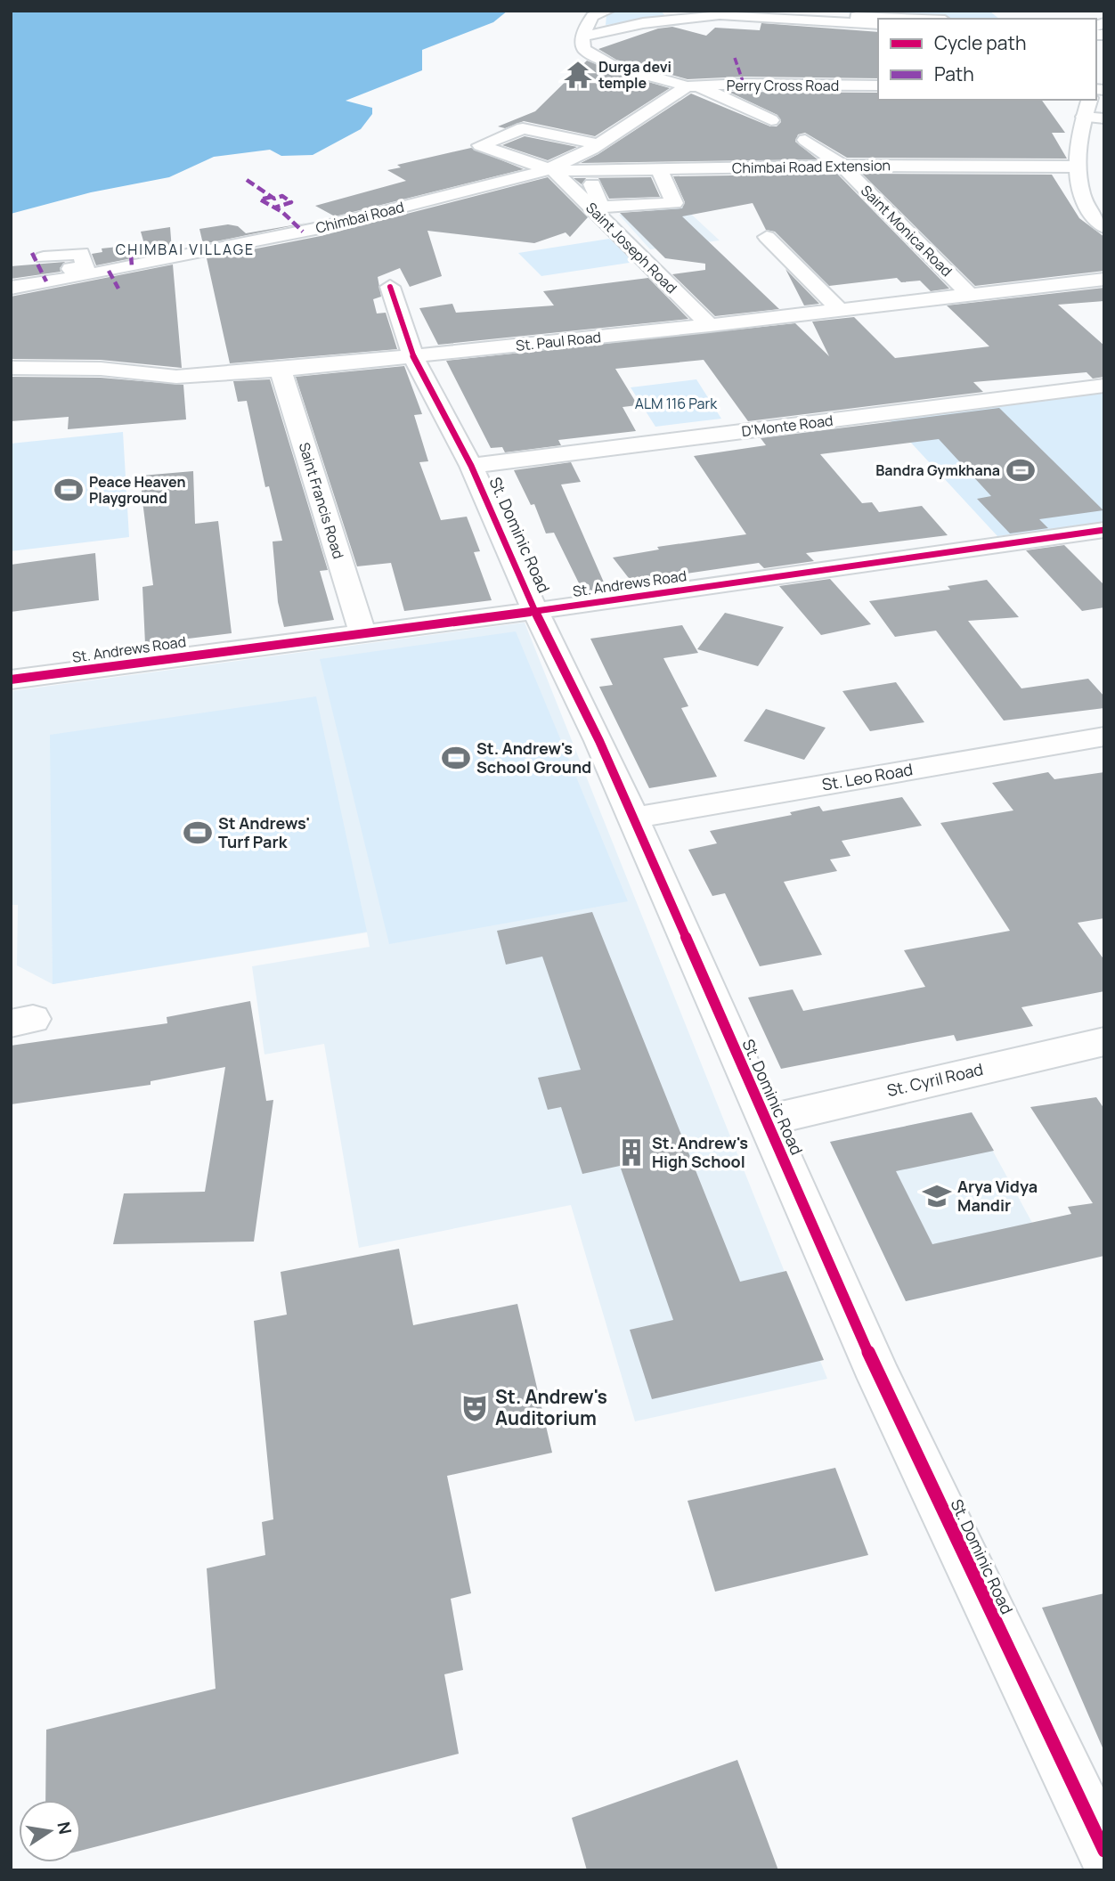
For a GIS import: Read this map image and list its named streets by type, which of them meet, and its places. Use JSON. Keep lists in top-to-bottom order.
{
  "streets": {
    "street": [
      "Perry Cross Road",
      "Chimbai Road Extension",
      "Chimbai Road",
      "Saint Monica Road",
      "Saint Joseph Road",
      "St. Paul Road",
      "D'Monte Road",
      "Saint Francis Road",
      "St. Dominic Road",
      "St. Andrews Road",
      "St. Leo Road",
      "St. Cyril Road"
    ]
  },
  "crossings": [
    ["Perry Cross Road", "Chimbai Road"],
    ["Chimbai Road Extension", "Chimbai Road"],
    ["Chimbai Road Extension", "Saint Monica Road"],
    ["Chimbai Road Extension", "Saint Joseph Road"],
    ["Chimbai Road", "Saint Joseph Road"],
    ["Saint Monica Road", "St. Paul Road"],
    ["Saint Joseph Road", "St. Paul Road"],
    ["St. Paul Road", "Saint Francis Road"],
    ["St. Paul Road", "St. Dominic Road"],
    ["D'Monte Road", "St. Dominic Road"],
    ["Saint Francis Road", "St. Andrews Road"],
    ["St. Dominic Road", "St. Andrews Road"],
    ["St. Dominic Road", "St. Leo Road"],
    ["St. Dominic Road", "St. Cyril Road"]
  ],
  "districts": ["CHIMBAI VILLAGE"],
  "parks": ["ALM 116 Park"],
  "places": {
    "temple": ["Durga devi temple"],
    "sports": [
      "Bandra Gymkhana",
      "Peace Heaven Playground",
      "St. Andrew's School Ground",
      "St Andrews' Turf Park"
    ],
    "building": ["St. Andrew's High School"],
    "school or university": ["Arya Vidya Mandir"],
    "theatre": ["St. Andrew's Auditorium"]
  },
  "legend": ["Cycle path", "Path"],
  "north": "right"
}
